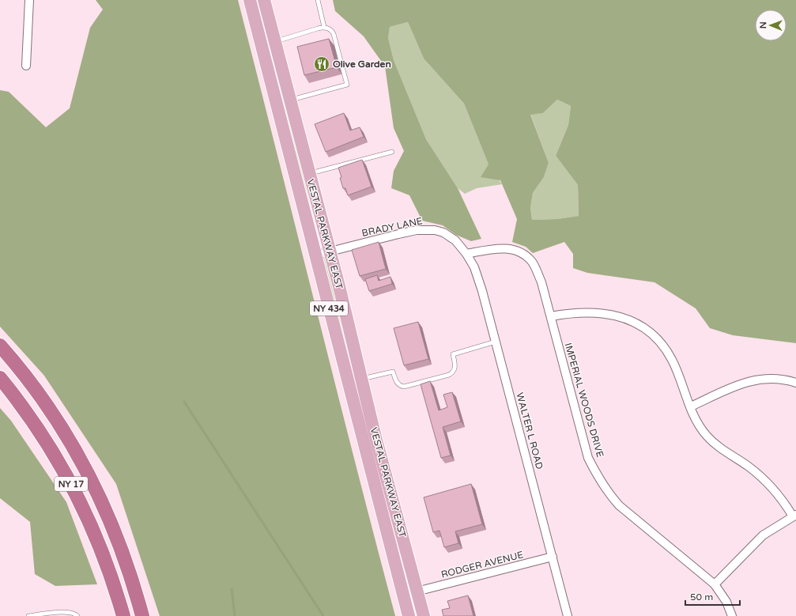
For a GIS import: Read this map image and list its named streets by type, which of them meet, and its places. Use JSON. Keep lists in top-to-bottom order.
{
  "streets": {
    "highway": ["NY 17"],
    "main road": ["VESTAL PARKWAY EAST", "NY 434"],
    "street": [
      "BRADY LANE",
      "IMPERIAL WOODS DRIVE",
      "WALTER L ROAD",
      "RODGER AVENUE"
    ]
  },
  "crossings": [
    ["BRADY LANE", "VESTAL PARKWAY EAST"],
    ["BRADY LANE", "IMPERIAL WOODS DRIVE"],
    ["BRADY LANE", "WALTER L ROAD"],
    ["VESTAL PARKWAY EAST", "RODGER AVENUE"],
    ["IMPERIAL WOODS DRIVE", "WALTER L ROAD"],
    ["WALTER L ROAD", "RODGER AVENUE"]
  ],
  "places": {
    "restaurant": ["Olive Garden"]
  },
  "scale_bar": "50 m",
  "north": "left"
}
